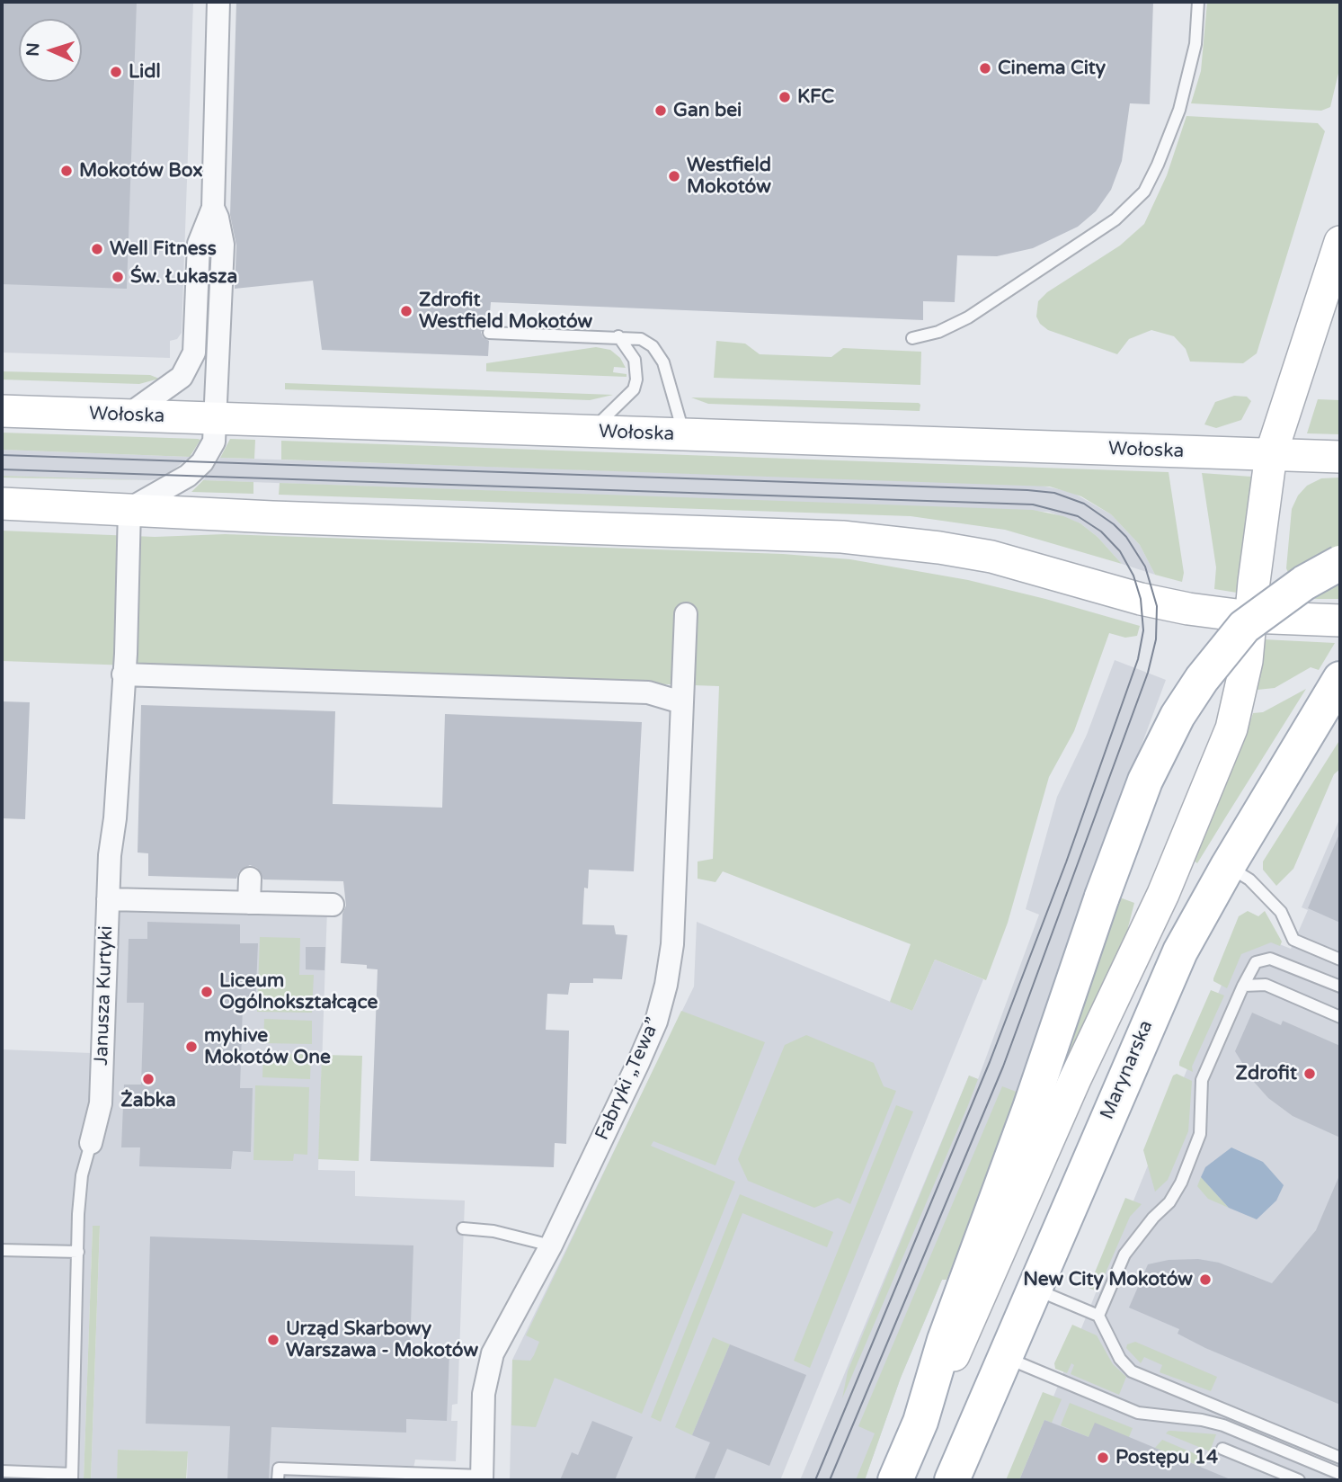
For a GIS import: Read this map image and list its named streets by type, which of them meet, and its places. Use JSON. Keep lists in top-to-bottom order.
{
  "streets": {
    "main road": ["Wołoska", "Marynarska"],
    "street": ["Janusza Kurtyki", "Fabryki „Tewa”"]
  },
  "places": [
    "Cinema City",
    "Lidl",
    "KFC",
    "Gan bei",
    "Mokotów Box",
    "Westfield Mokotów",
    "Well Fitness",
    "Św. Łukasza",
    "Zdrofit Westfield Mokotów",
    "Liceum Ogólnokształcące",
    "myhive Mokotów One",
    "Zdrofit",
    "Żabka",
    "New City Mokotów",
    "Urząd Skarbowy Warszawa - Mokotów",
    "Postępu 14"
  ],
  "north": "left"
}
